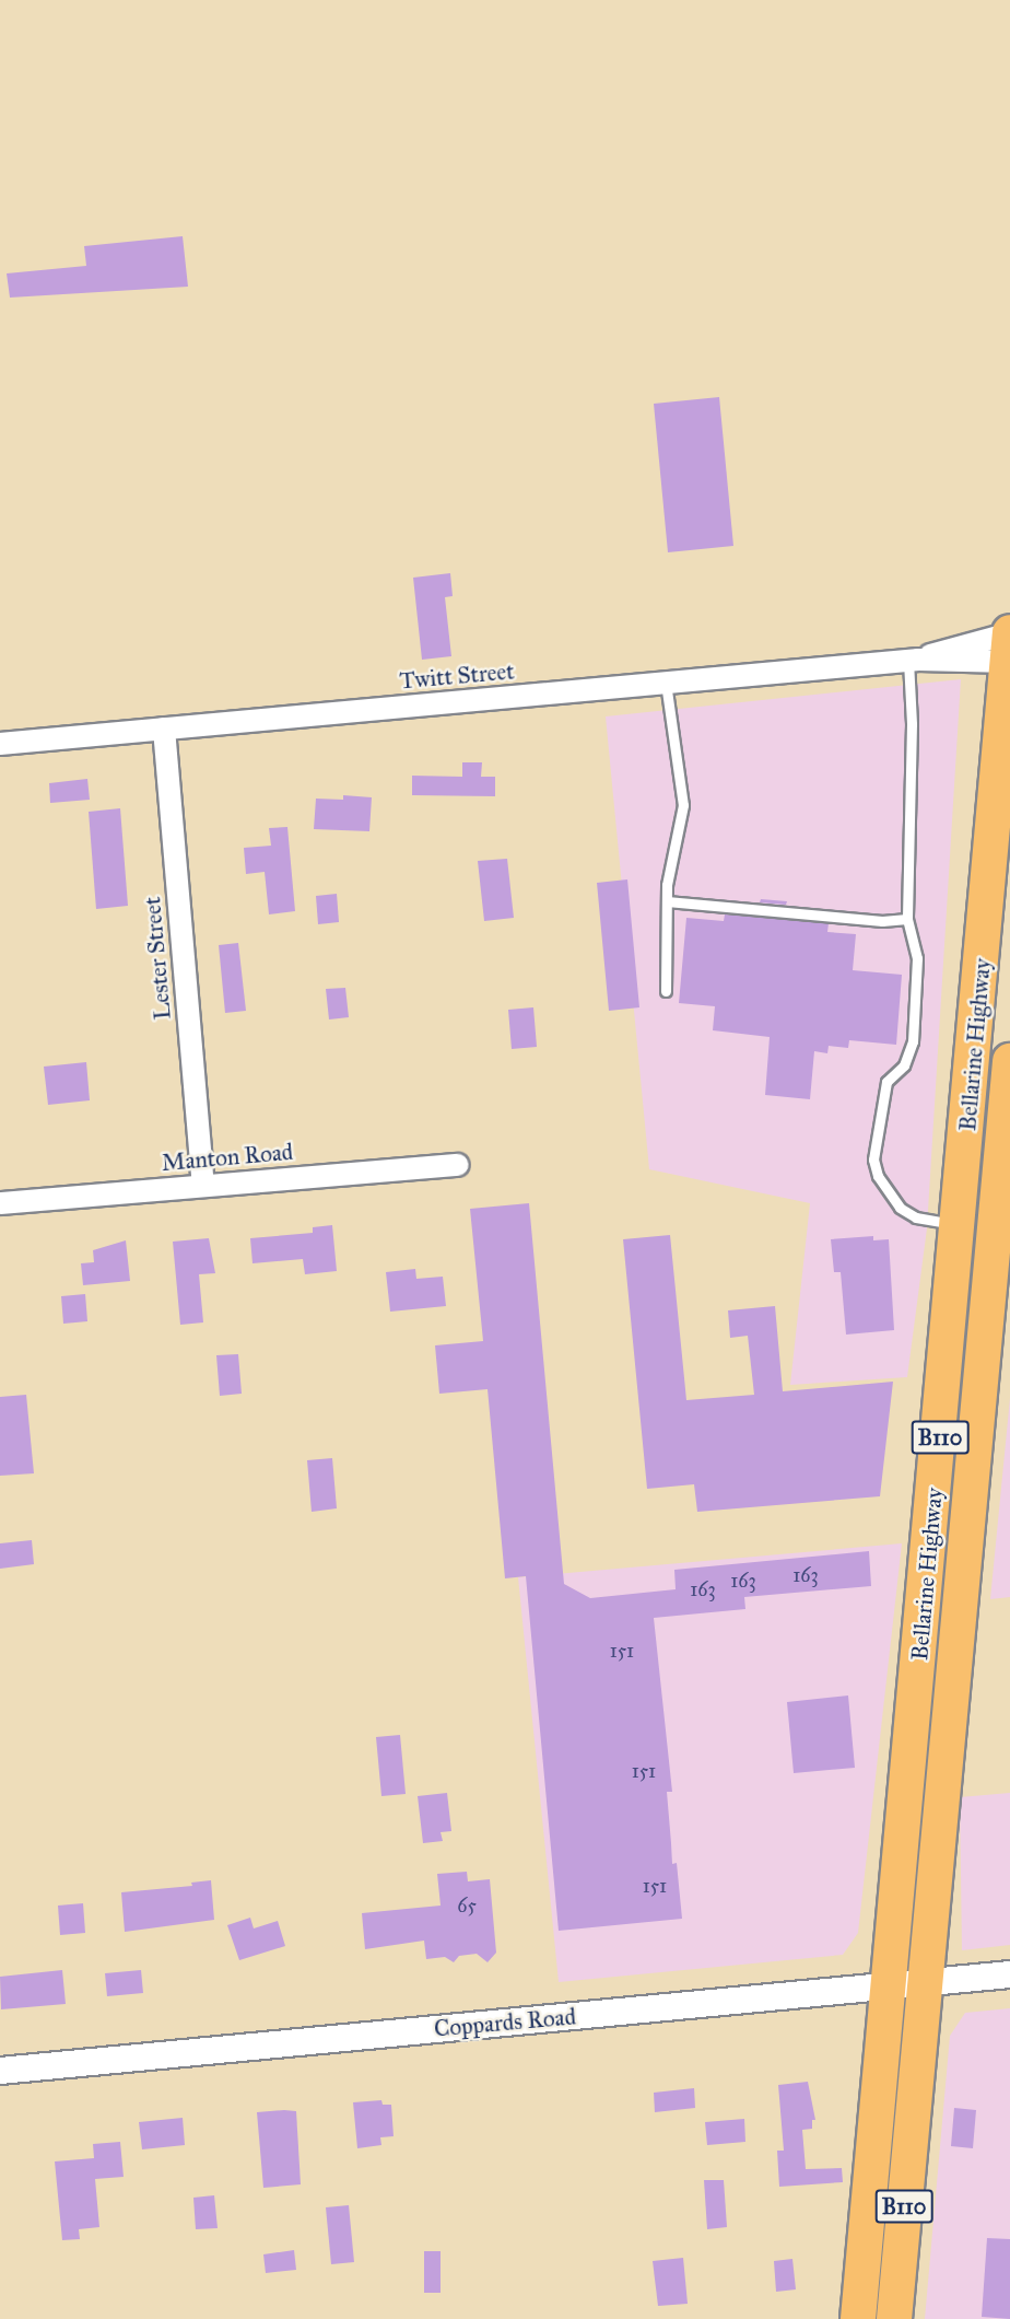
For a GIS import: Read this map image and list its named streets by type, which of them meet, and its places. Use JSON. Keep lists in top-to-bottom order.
{
  "streets": {
    "highway": ["Bellarine Highway", "B110"],
    "street": [
      "Twitt Street",
      "Lester Street",
      "Manton Road",
      "Coppards Road"
    ]
  },
  "crossings": [
    ["Twitt Street", "Lester Street"],
    ["Twitt Street", "Bellarine Highway"],
    ["Lester Street", "Manton Road"],
    ["Bellarine Highway", "Coppards Road"]
  ],
  "house_numbers": [
    "163",
    "163",
    "163",
    "151",
    "151",
    "151",
    "65"
  ]
}
